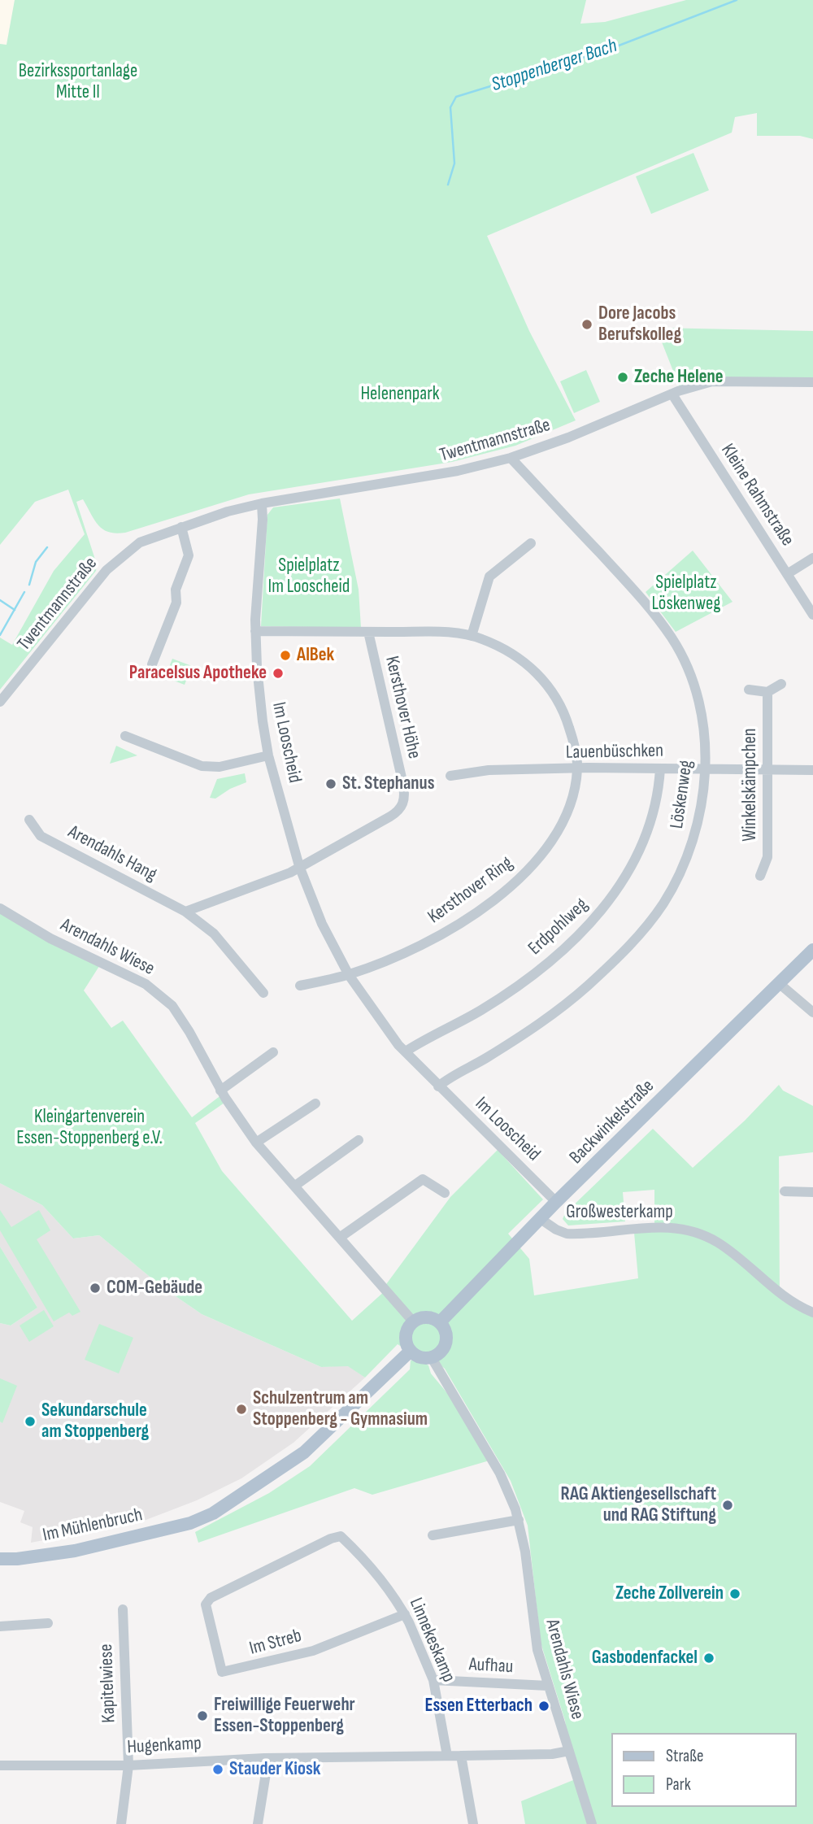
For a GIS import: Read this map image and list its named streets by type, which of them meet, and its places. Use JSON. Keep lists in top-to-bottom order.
{
  "streets": {
    "main road": ["Backwinkelstraße", "Im Mühlenbruch"],
    "street": [
      "Twentmannstraße",
      "Kleine Rahmstraße",
      "Kersthover Höhe",
      "Im Looscheid",
      "Lauenbüschken",
      "Winkelskämpchen",
      "Löskenweg",
      "Arendahls Hang",
      "Kersthover Ring",
      "Erdpohlweg",
      "Arendahls Wiese",
      "Großwesterkamp",
      "Linnekeskamp",
      "Im Streb",
      "Aufhau",
      "Kapitelwiese",
      "Hugenkamp"
    ]
  },
  "crossings": [
    ["Twentmannstraße", "Kleine Rahmstraße"],
    ["Twentmannstraße", "Im Looscheid"],
    ["Twentmannstraße", "Löskenweg"],
    ["Kersthover Höhe", "Im Looscheid"],
    ["Kersthover Höhe", "Kersthover Ring"],
    ["Im Looscheid", "Löskenweg"],
    ["Im Looscheid", "Kersthover Ring"],
    ["Im Looscheid", "Erdpohlweg"],
    ["Im Looscheid", "Backwinkelstraße"],
    ["Lauenbüschken", "Winkelskämpchen"],
    ["Lauenbüschken", "Löskenweg"],
    ["Lauenbüschken", "Kersthover Ring"],
    ["Lauenbüschken", "Erdpohlweg"],
    ["Arendahls Wiese", "Backwinkelstraße"],
    ["Arendahls Wiese", "Im Mühlenbruch"],
    ["Arendahls Wiese", "Aufhau"],
    ["Arendahls Wiese", "Hugenkamp"],
    ["Backwinkelstraße", "Großwesterkamp"],
    ["Backwinkelstraße", "Im Mühlenbruch"],
    ["Linnekeskamp", "Im Streb"],
    ["Linnekeskamp", "Aufhau"],
    ["Linnekeskamp", "Hugenkamp"],
    ["Kapitelwiese", "Hugenkamp"]
  ],
  "water": ["Stoppenberger Bach"],
  "parks": [
    "Bezirkssportanlage Mitte II",
    "Helenenpark",
    "Spielplatz Im Looscheid",
    "Spielplatz Löskenweg",
    "Kleingartenverein Essen-Stoppenberg e.V."
  ],
  "places": [
    "Dore Jacobs Berufskolleg",
    "Zeche Helene",
    "AlBek",
    "Paracelsus Apotheke",
    "St. Stephanus",
    "COM-Gebäude",
    "Schulzentrum am Stoppenberg - Gymnasium",
    "Sekundarschule am Stoppenberg",
    "RAG Aktiengesellschaft und RAG Stiftung",
    "Zeche Zollverein",
    "Gasbodenfackel",
    "Essen Etterbach",
    "Freiwillige Feuerwehr Essen-Stoppenberg",
    "Stauder Kiosk"
  ],
  "legend": ["Straße", "Park"]
}
